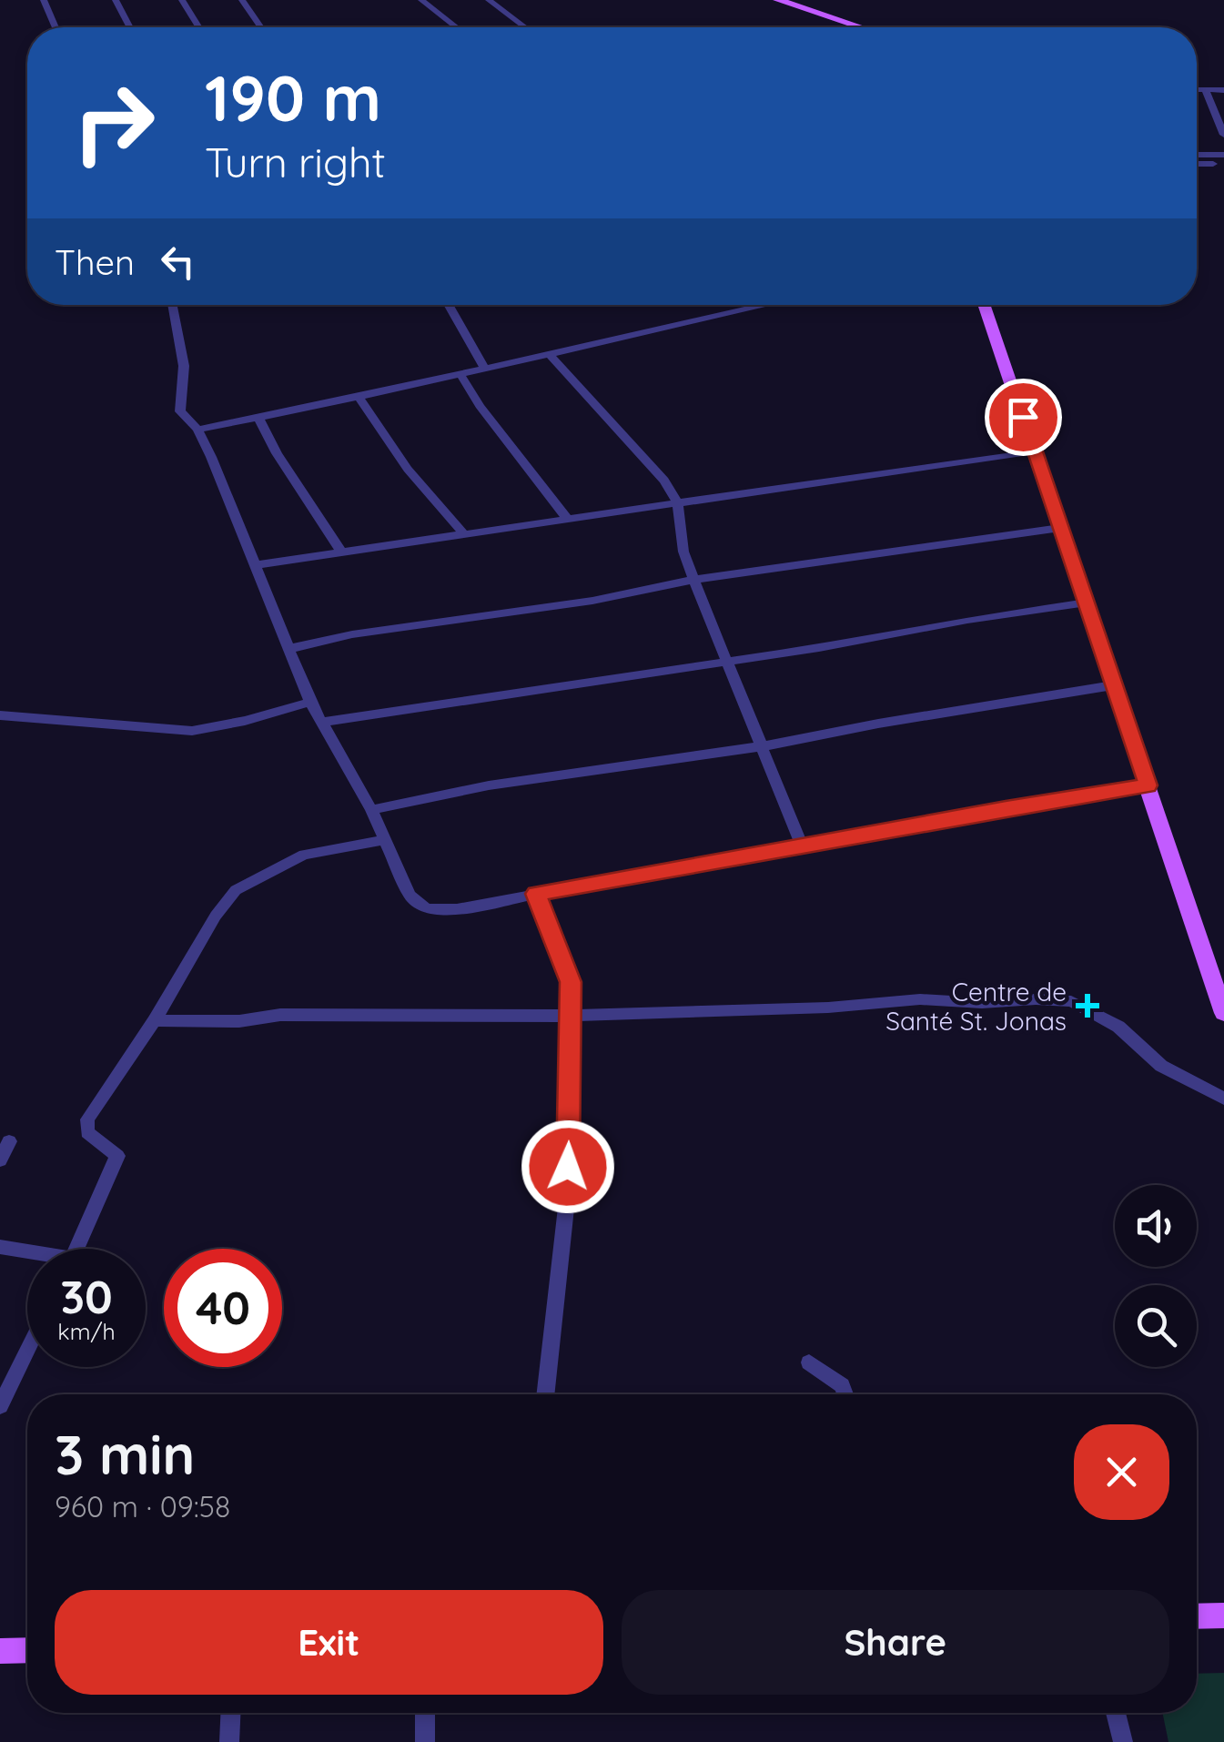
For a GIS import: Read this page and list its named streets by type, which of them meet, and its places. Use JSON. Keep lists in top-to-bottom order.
{
  "places": {
    "health": ["Centre de Santé St. Jonas"]
  },
  "page": {
    "turn": ["190 m", "Turn right"],
    "then": "Then",
    "speed": "30 km/h",
    "limit": "40",
    "heading": ["3 min", "960 m · 09:58"],
    "buttons": ["Exit", "Share"]
  }
}
